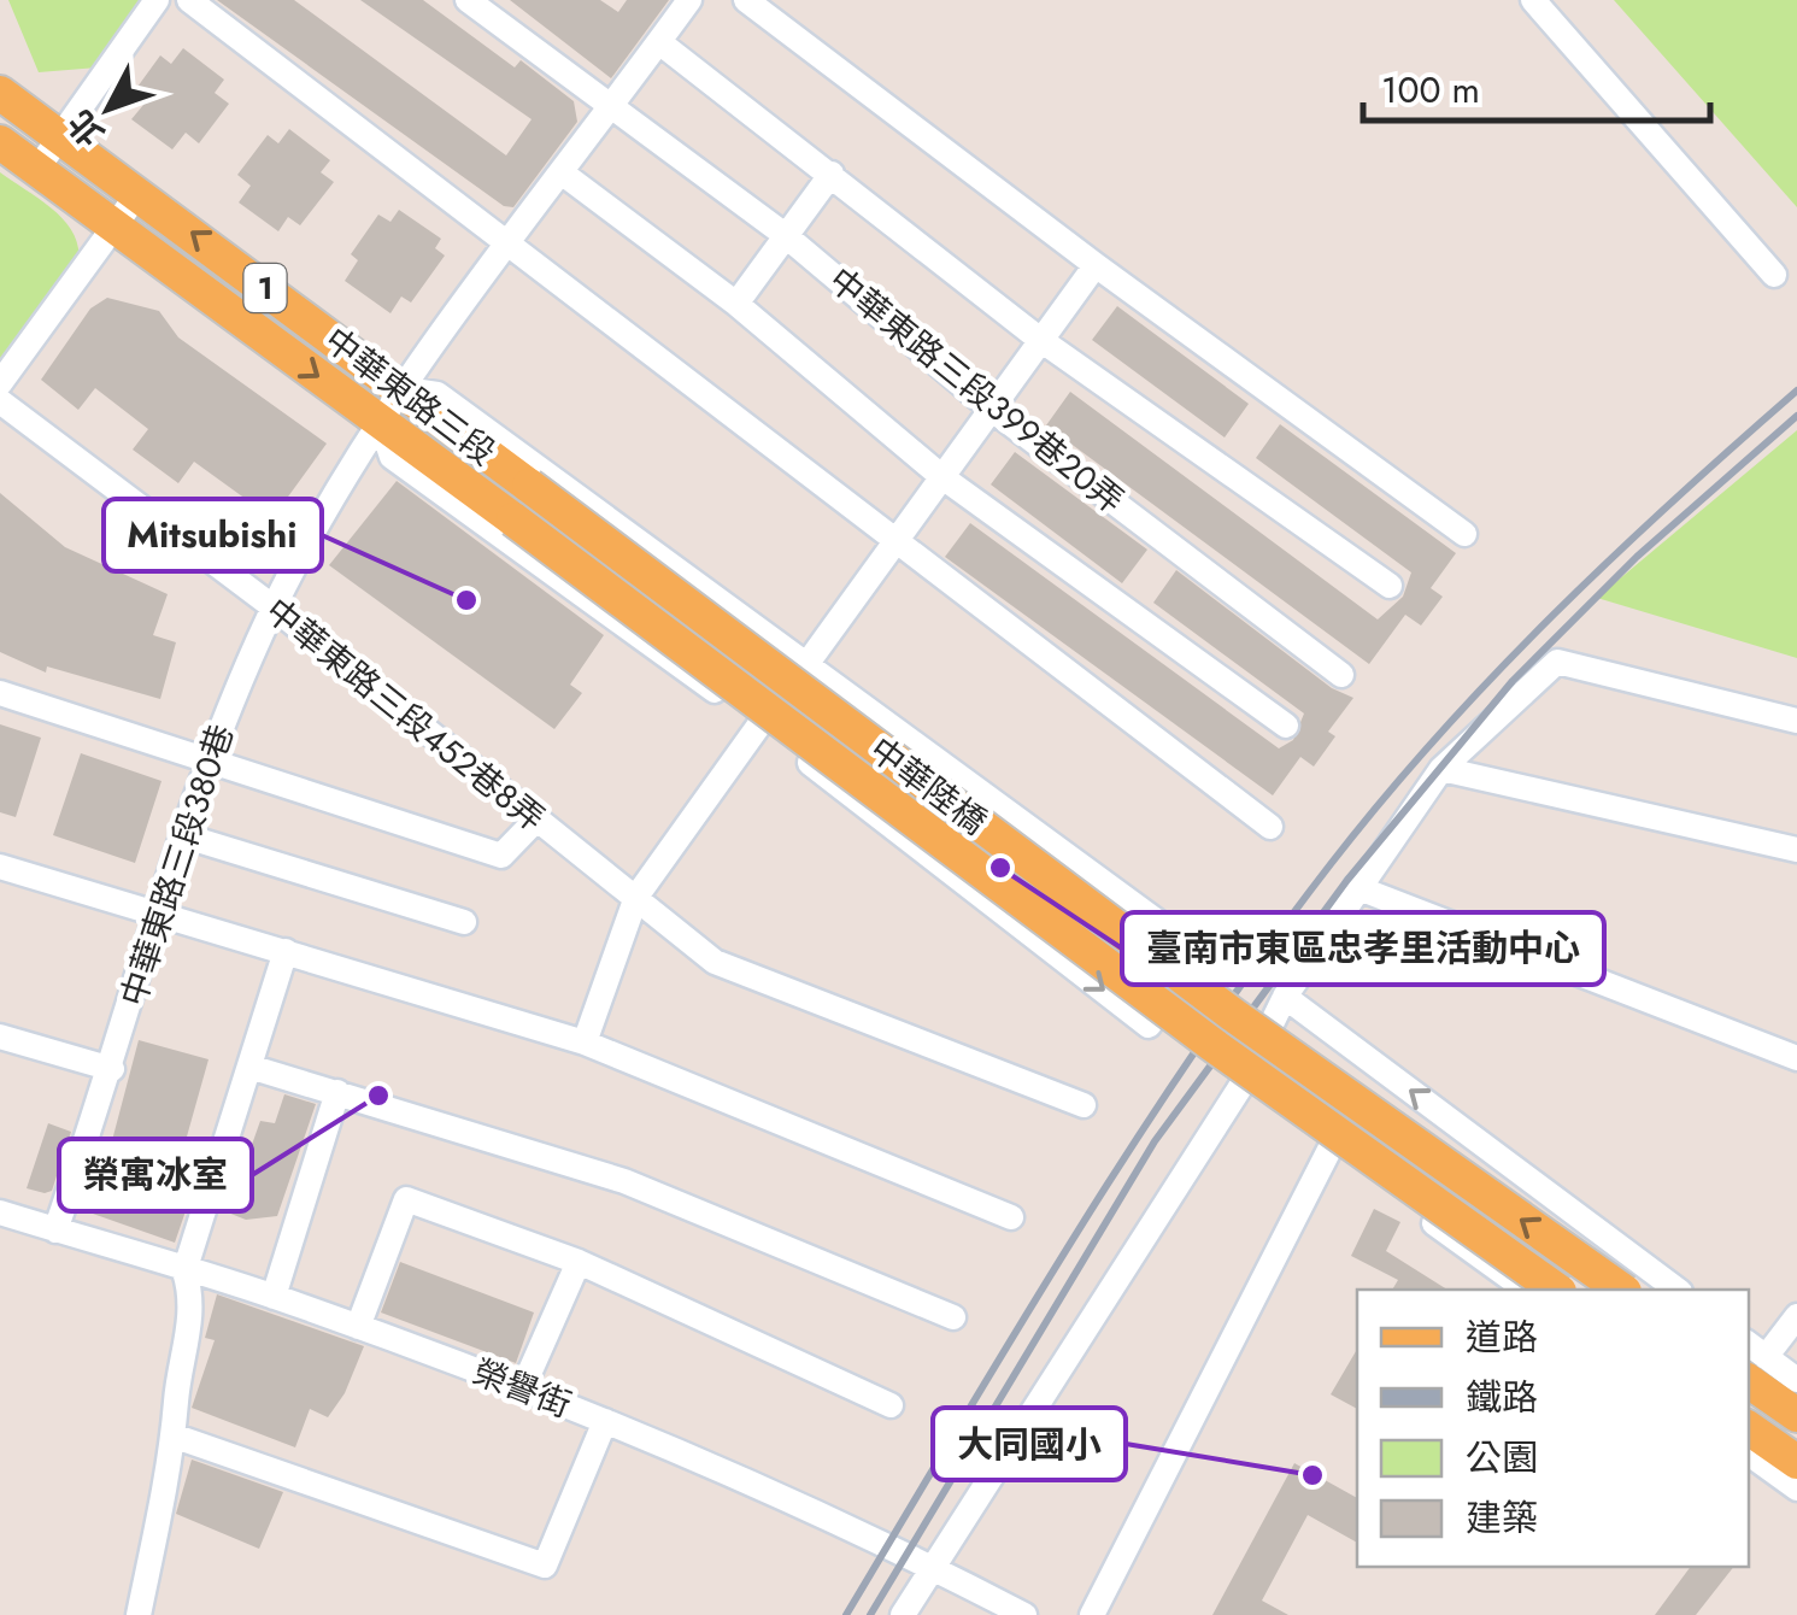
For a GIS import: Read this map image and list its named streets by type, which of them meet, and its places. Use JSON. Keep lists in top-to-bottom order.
{
  "streets": {
    "main road": ["1", "中華東路三段", "中華陸橋"],
    "street": [
      "中華東路三段399巷20弄",
      "中華東路三段452巷8弄",
      "中華東路三段380巷",
      "榮譽街"
    ]
  },
  "crossings": [
    ["中華東路三段399巷20弄", "中華東路三段380巷"],
    ["中華東路三段", "中華陸橋"],
    ["中華東路三段", "中華東路三段380巷"],
    ["中華東路三段452巷8弄", "中華東路三段380巷"],
    ["中華東路三段380巷", "榮譽街"]
  ],
  "places": [
    "Mitsubishi",
    "臺南市東區忠孝里活動中心",
    "榮寓冰室",
    "大同國小"
  ],
  "legend": [
    "道路",
    "鐵路",
    "公園",
    "建築"
  ],
  "scale_bar": "100 m",
  "north": "bottom left"
}
